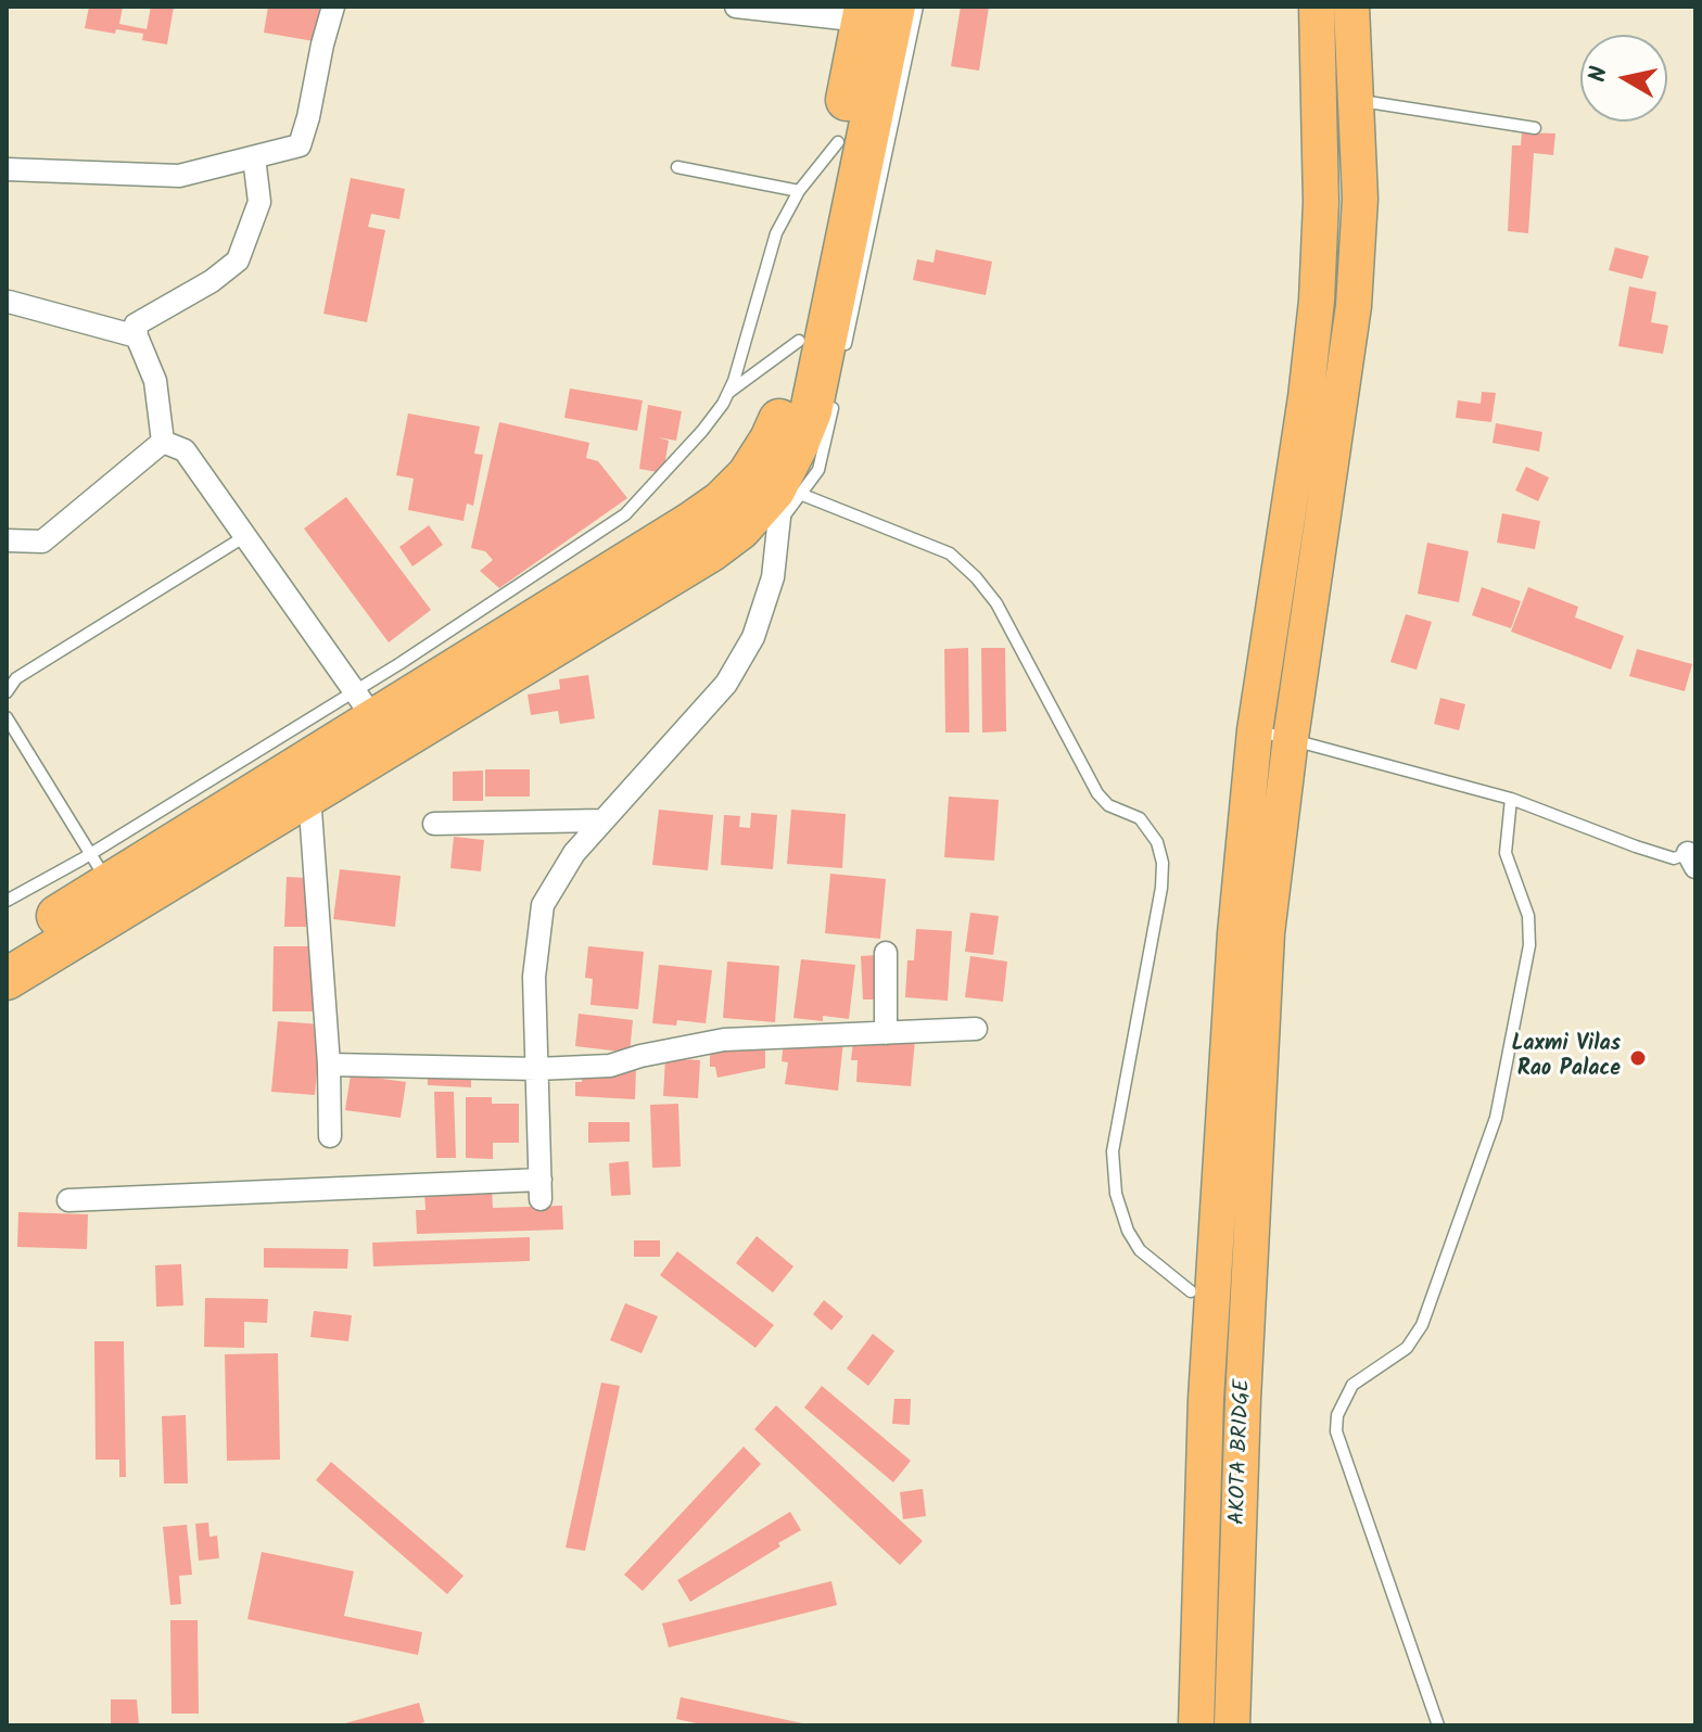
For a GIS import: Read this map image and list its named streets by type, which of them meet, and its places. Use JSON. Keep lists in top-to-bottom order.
{
  "streets": {
    "main road": ["AKOTA BRIDGE"]
  },
  "places": ["Laxmi Vilas Rao Palace"],
  "north": "left"
}
